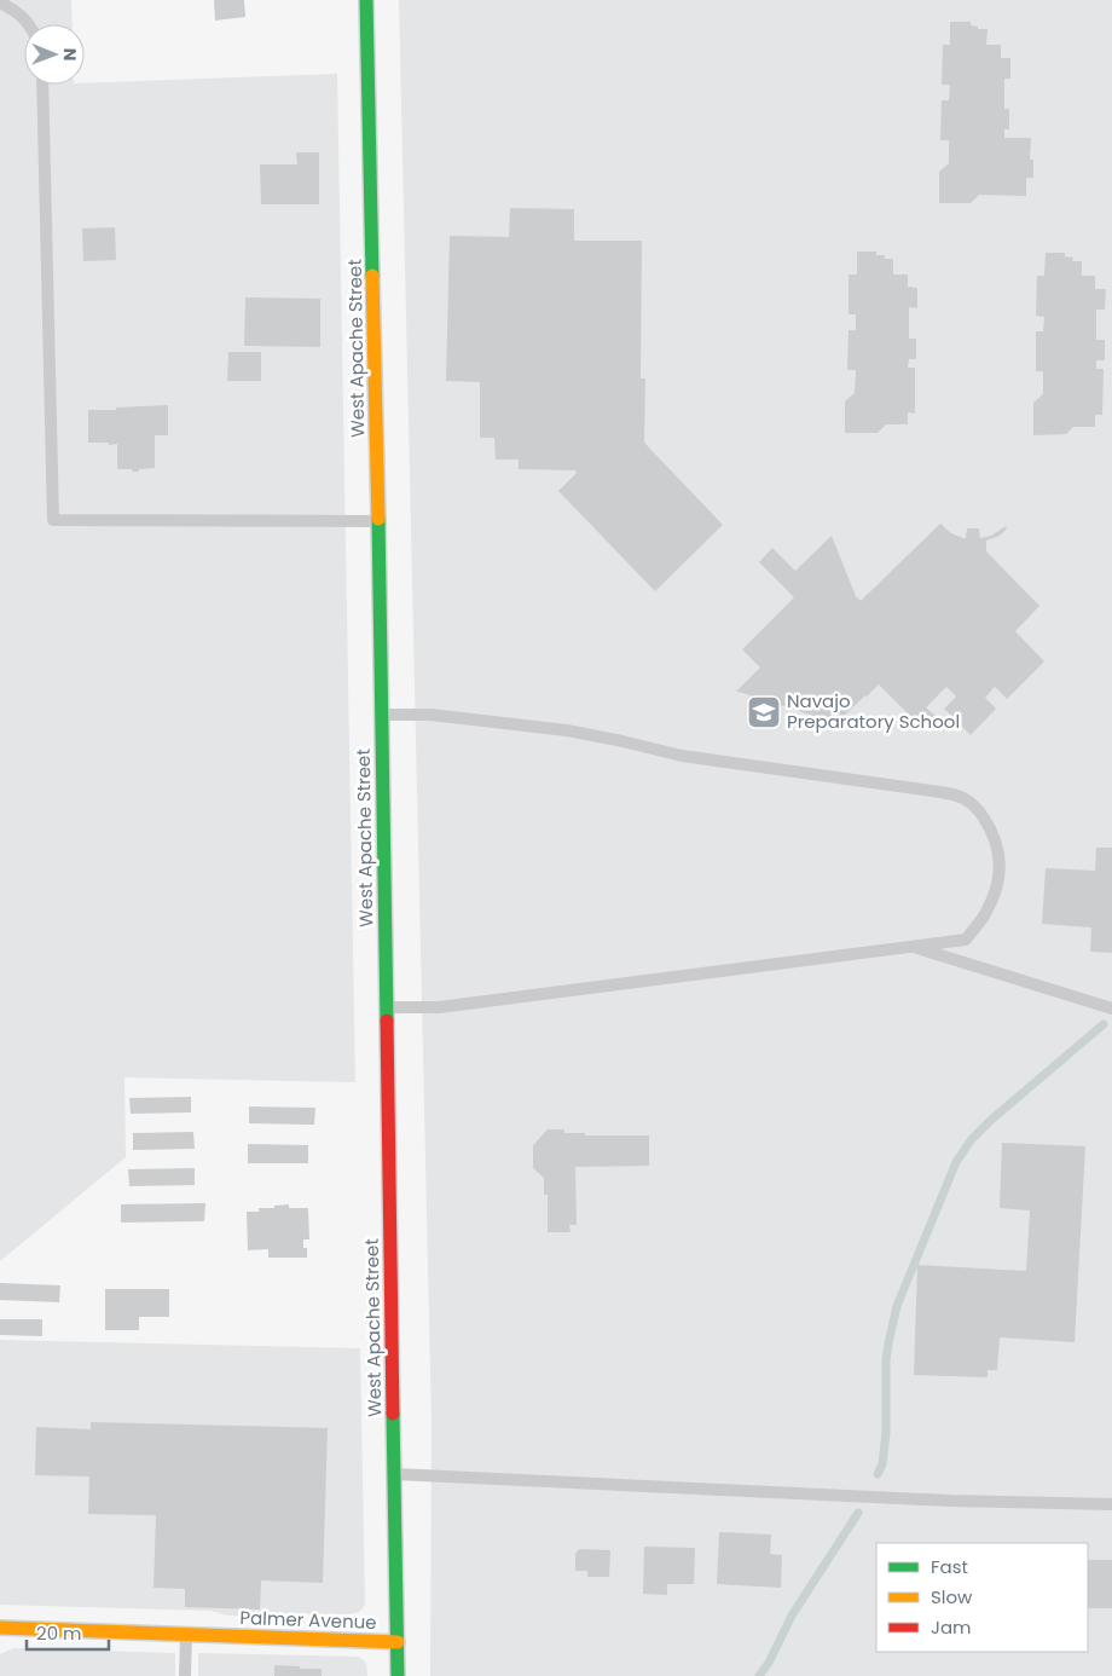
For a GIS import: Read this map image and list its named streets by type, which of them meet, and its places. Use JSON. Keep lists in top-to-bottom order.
{
  "streets": {
    "main road": ["West Apache Street", "Palmer Avenue"]
  },
  "crossings": [
    ["West Apache Street", "Palmer Avenue"]
  ],
  "places": {
    "school or university": ["Navajo Preparatory School"]
  },
  "legend": ["Fast", "Slow", "Jam"],
  "scale_bar": "20 m",
  "north": "right"
}
